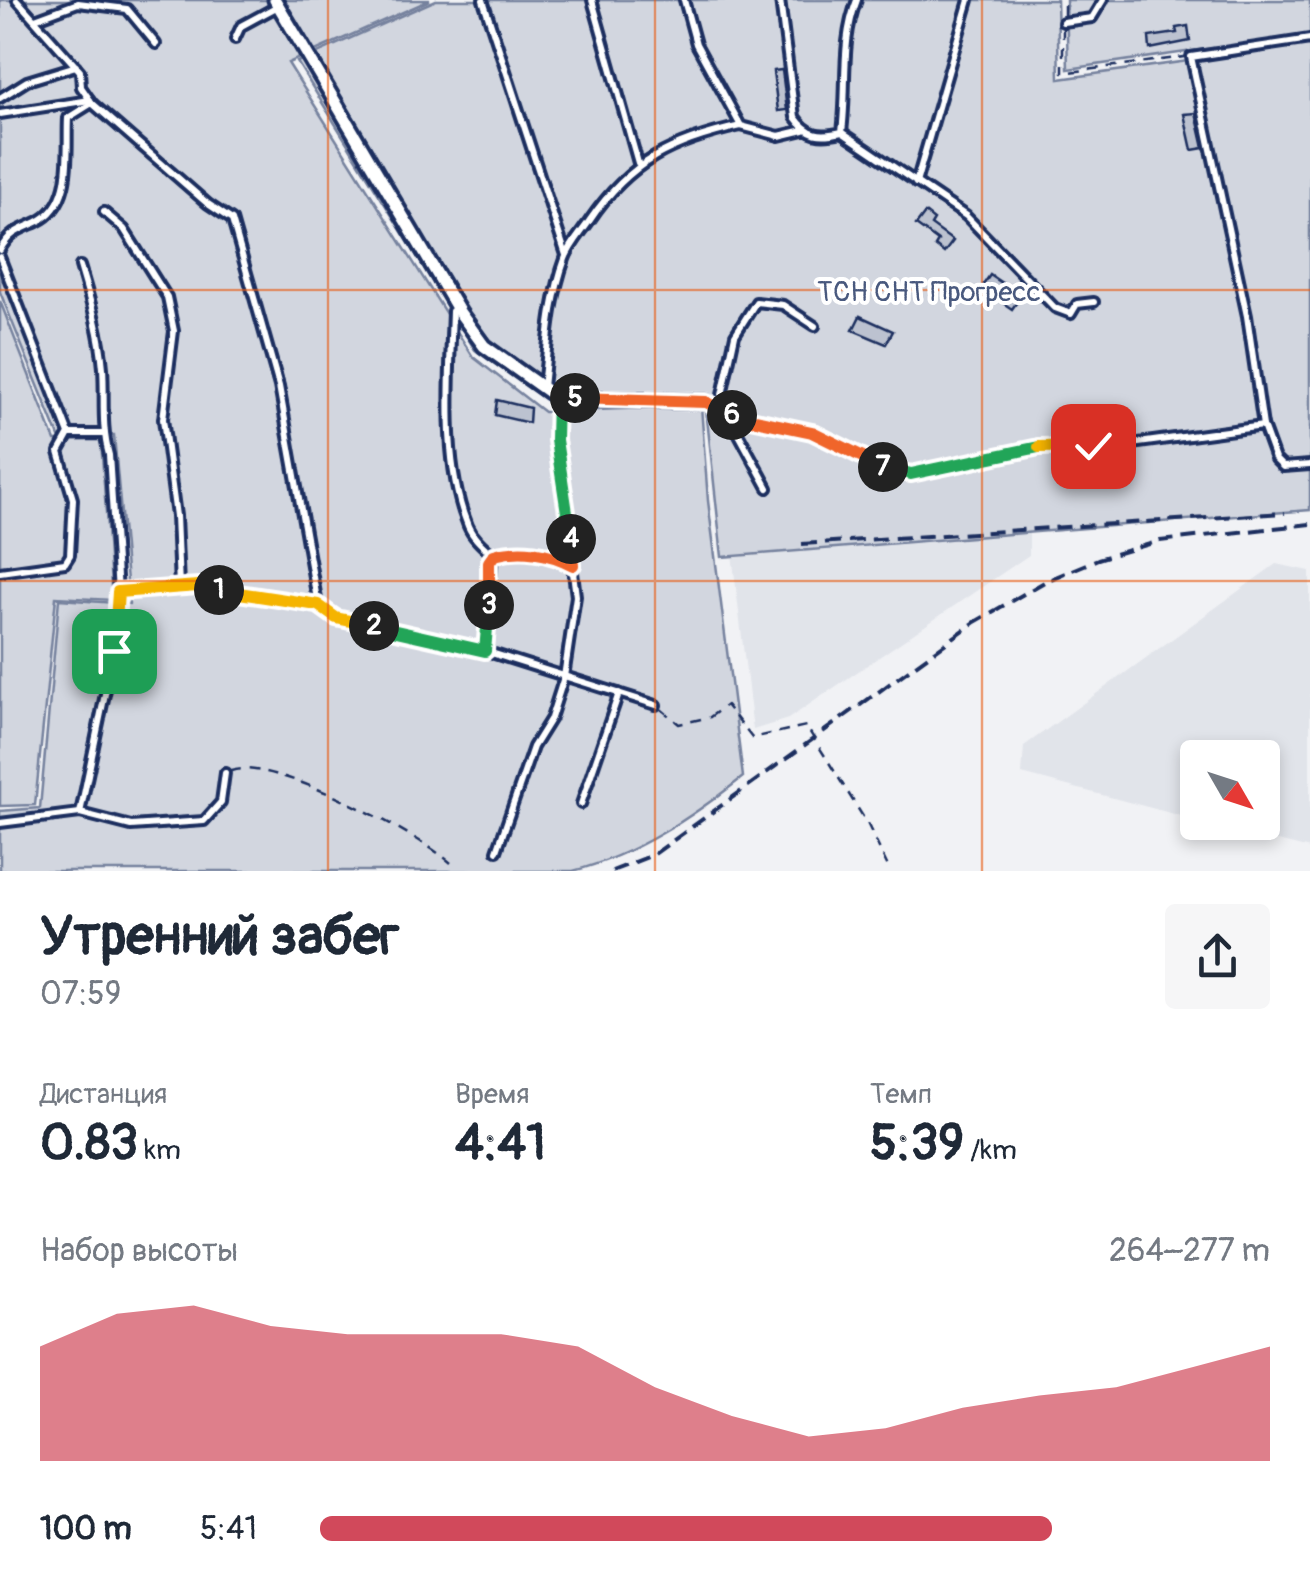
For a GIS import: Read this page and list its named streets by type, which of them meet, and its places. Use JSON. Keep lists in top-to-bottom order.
{
  "parks": ["ТСН СНТ Прогресс"],
  "north": "bottom right",
  "page": {
    "pins": [
      "5",
      "6",
      "7",
      "4",
      "1",
      "3",
      "2"
    ],
    "heading": ["Утренний забег", "07:59"],
    "stats": [
      ["Дистанция", "0.83 km"],
      ["Время", "4:41"],
      ["Темп", "5:39 /km"]
    ],
    "chart": ["Набор высоты", "264–277 m"],
    "list": [
      {
        "name": "100 m",
        "note": "5:41"
      }
    ]
  }
}
